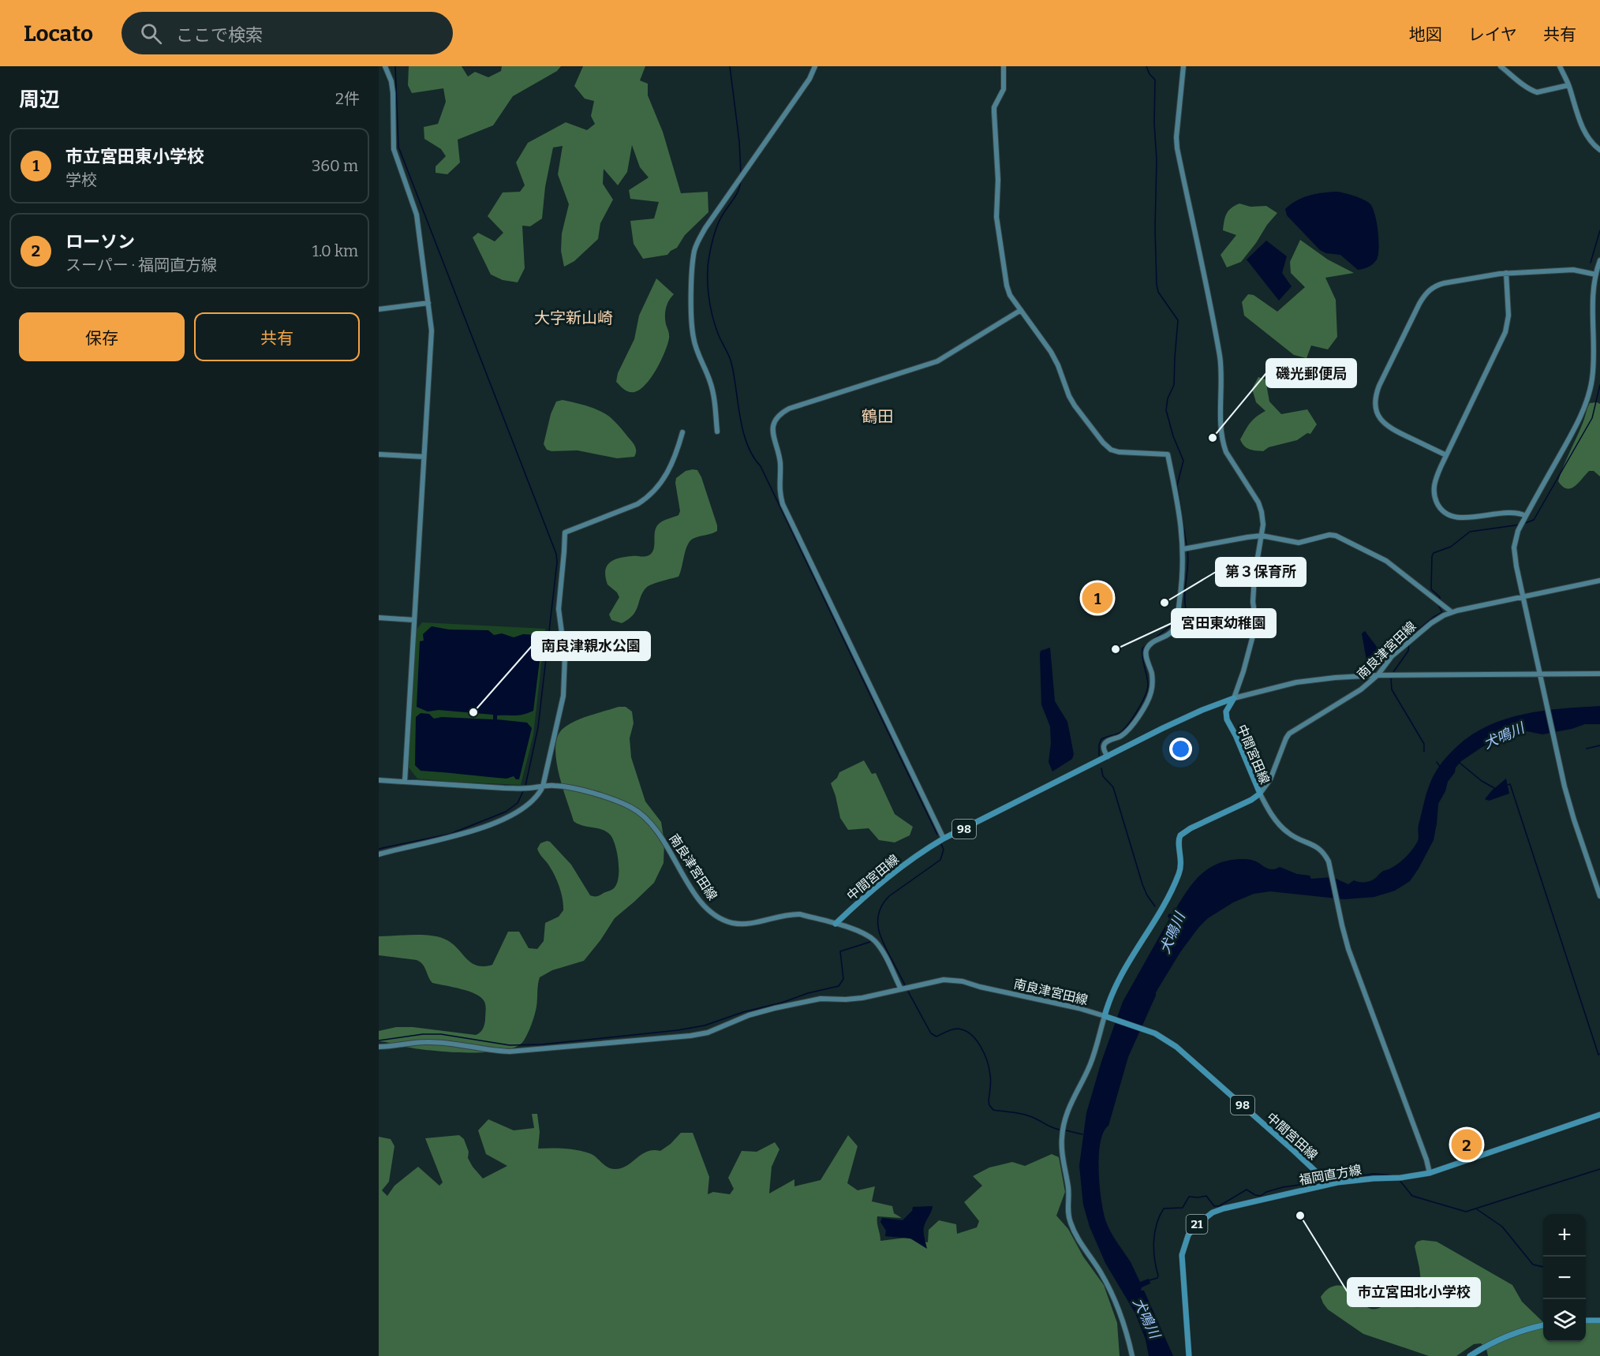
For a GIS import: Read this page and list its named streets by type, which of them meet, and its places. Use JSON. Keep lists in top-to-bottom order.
{
  "streets": {
    "main road": [
      "中間宮田線",
      "98",
      "福岡直方線",
      "21"
    ],
    "street": ["南良津宮田線"]
  },
  "crossings": [
    ["南良津宮田線", "中間宮田線"],
    ["中間宮田線", "福岡直方線"]
  ],
  "districts": ["大字新山崎", "鶴田"],
  "water": ["犬鳴川"],
  "places": [
    "磯光郵便局",
    "第３保育所",
    "宮田東幼稚園",
    "南良津親水公園",
    "市立宮田北小学校"
  ],
  "page": {
    "header": "Locato",
    "search": "ここで検索",
    "nav": ["地図", "レイヤ", "共有"],
    "heading": ["周辺", "2件"],
    "list": [
      {
        "mark": "1",
        "name": "市立宮田東小学校",
        "note": "学校",
        "value": "360 m"
      },
      {
        "mark": "2",
        "name": "ローソン",
        "note": "スーパー · 福岡直方線",
        "value": "1.0 km"
      }
    ],
    "buttons": ["保存", "共有"],
    "pins": ["1", "2"],
    "map_buttons": ["+", "−"]
  }
}
